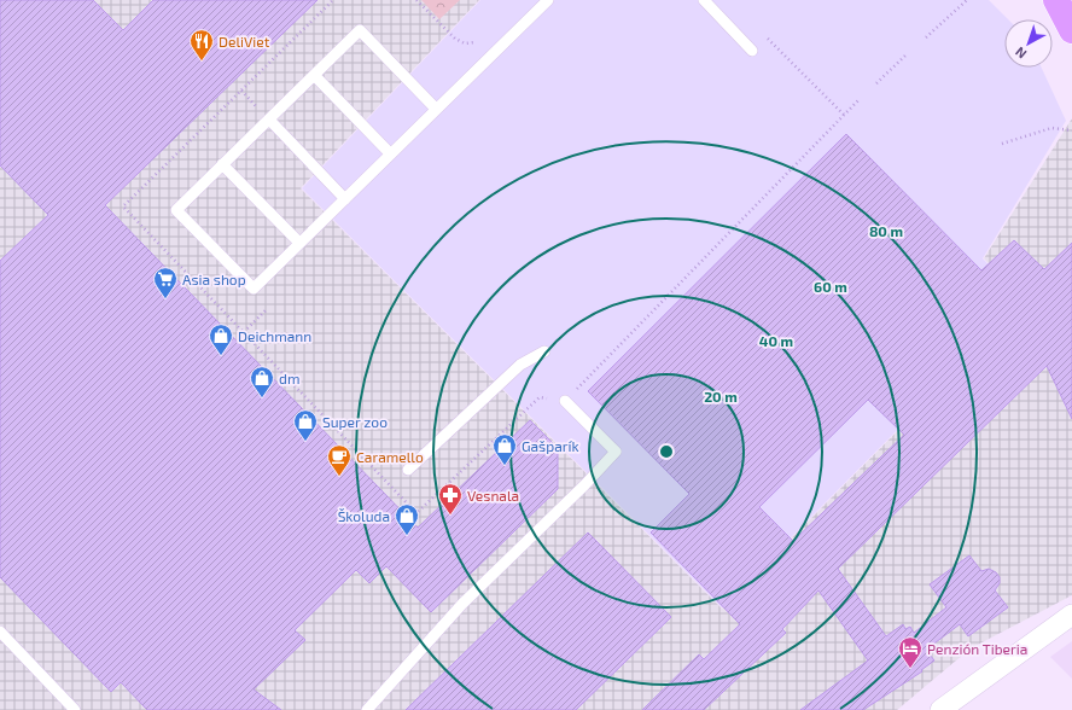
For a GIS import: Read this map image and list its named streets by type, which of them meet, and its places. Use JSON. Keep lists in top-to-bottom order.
{
  "places": {
    "restaurant": ["DeliViet"],
    "supermarket": ["Asia shop"],
    "shop": [
      "Deichmann",
      "dm",
      "Super zoo",
      "Gašparík",
      "Školuda"
    ],
    "cafe": ["Caramello"],
    "pharmacy": ["Vesnala"],
    "hotel": ["Penzión Tiberia"]
  },
  "north": "bottom left",
  "rings": [
    "80 m",
    "60 m",
    "40 m",
    "20 m"
  ]
}
